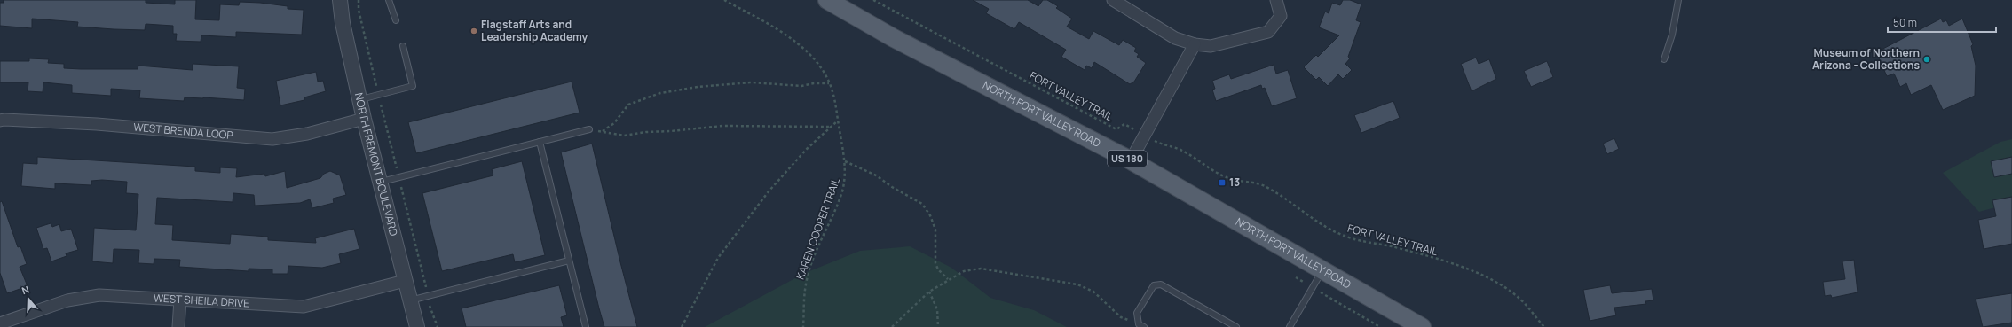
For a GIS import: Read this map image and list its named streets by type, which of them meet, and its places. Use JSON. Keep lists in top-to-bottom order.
{
  "streets": {
    "main road": ["NORTH FORT VALLEY ROAD", "US 180"],
    "street": ["WEST BRENDA LOOP", "NORTH FREMONT BOULEVARD", "WEST SHEILA DRIVE"],
    "path": ["FORT VALLEY TRAIL", "KAREN COOPER TRAIL"]
  },
  "crossings": [
    ["WEST BRENDA LOOP", "NORTH FREMONT BOULEVARD"],
    ["NORTH FREMONT BOULEVARD", "WEST SHEILA DRIVE"]
  ],
  "places": {
    "other": ["Flagstaff Arts and Leadership Academy", "Museum of Northern Arizona - Collections"],
    "transit": ["13"]
  },
  "scale_bar": "50 m",
  "north": "top"
}
